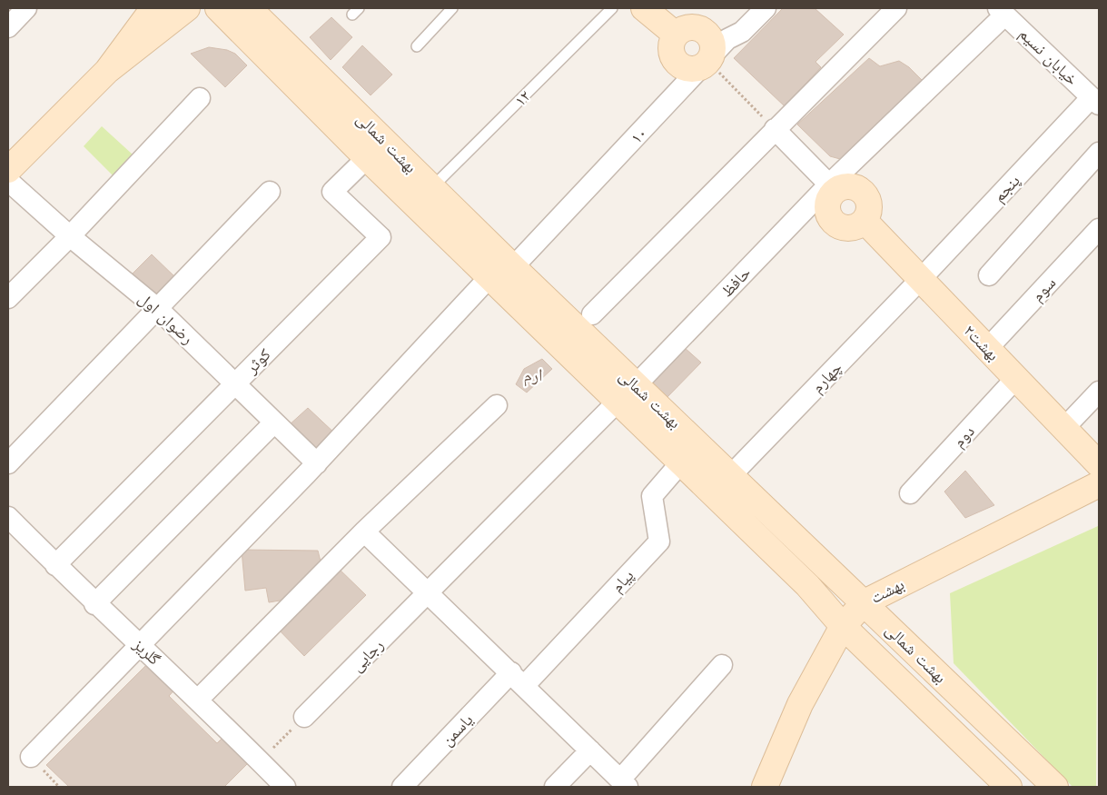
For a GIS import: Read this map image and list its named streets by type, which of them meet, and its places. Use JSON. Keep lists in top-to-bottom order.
{
  "streets": {
    "main road": ["بهشت شمالی", "بهشت۲", "بهشت"],
    "street": [
      "خیابان نسیم",
      "۱۰",
      "پنجم",
      "حافظ",
      "سوم",
      "رضوان اول",
      "کوثر",
      "چهارم",
      "دوم",
      "پیام",
      "گلریز",
      "رجایی",
      "یاسمن"
    ],
    "lane": ["۱۲"]
  },
  "crossings": [
    ["خیابان نسیم", "پنجم"],
    ["خیابان نسیم", "حافظ"],
    ["۱۲", "بهشت شمالی"],
    ["۱۰", "بهشت شمالی"],
    ["بهشت شمالی", "حافظ"],
    ["بهشت شمالی", "کوثر"],
    ["بهشت شمالی", "چهارم"],
    ["بهشت شمالی", "پیام"],
    ["بهشت شمالی", "بهشت"],
    ["پنجم", "بهشت۲"],
    ["پنجم", "چهارم"],
    ["حافظ", "بهشت۲"],
    ["حافظ", "رجایی"],
    ["سوم", "بهشت۲"],
    ["رضوان اول", "کوثر"],
    ["بهشت۲", "چهارم"],
    ["بهشت۲", "دوم"],
    ["کوثر", "گلریز"],
    ["پیام", "یاسمن"]
  ],
  "districts": ["ارم"]
}
